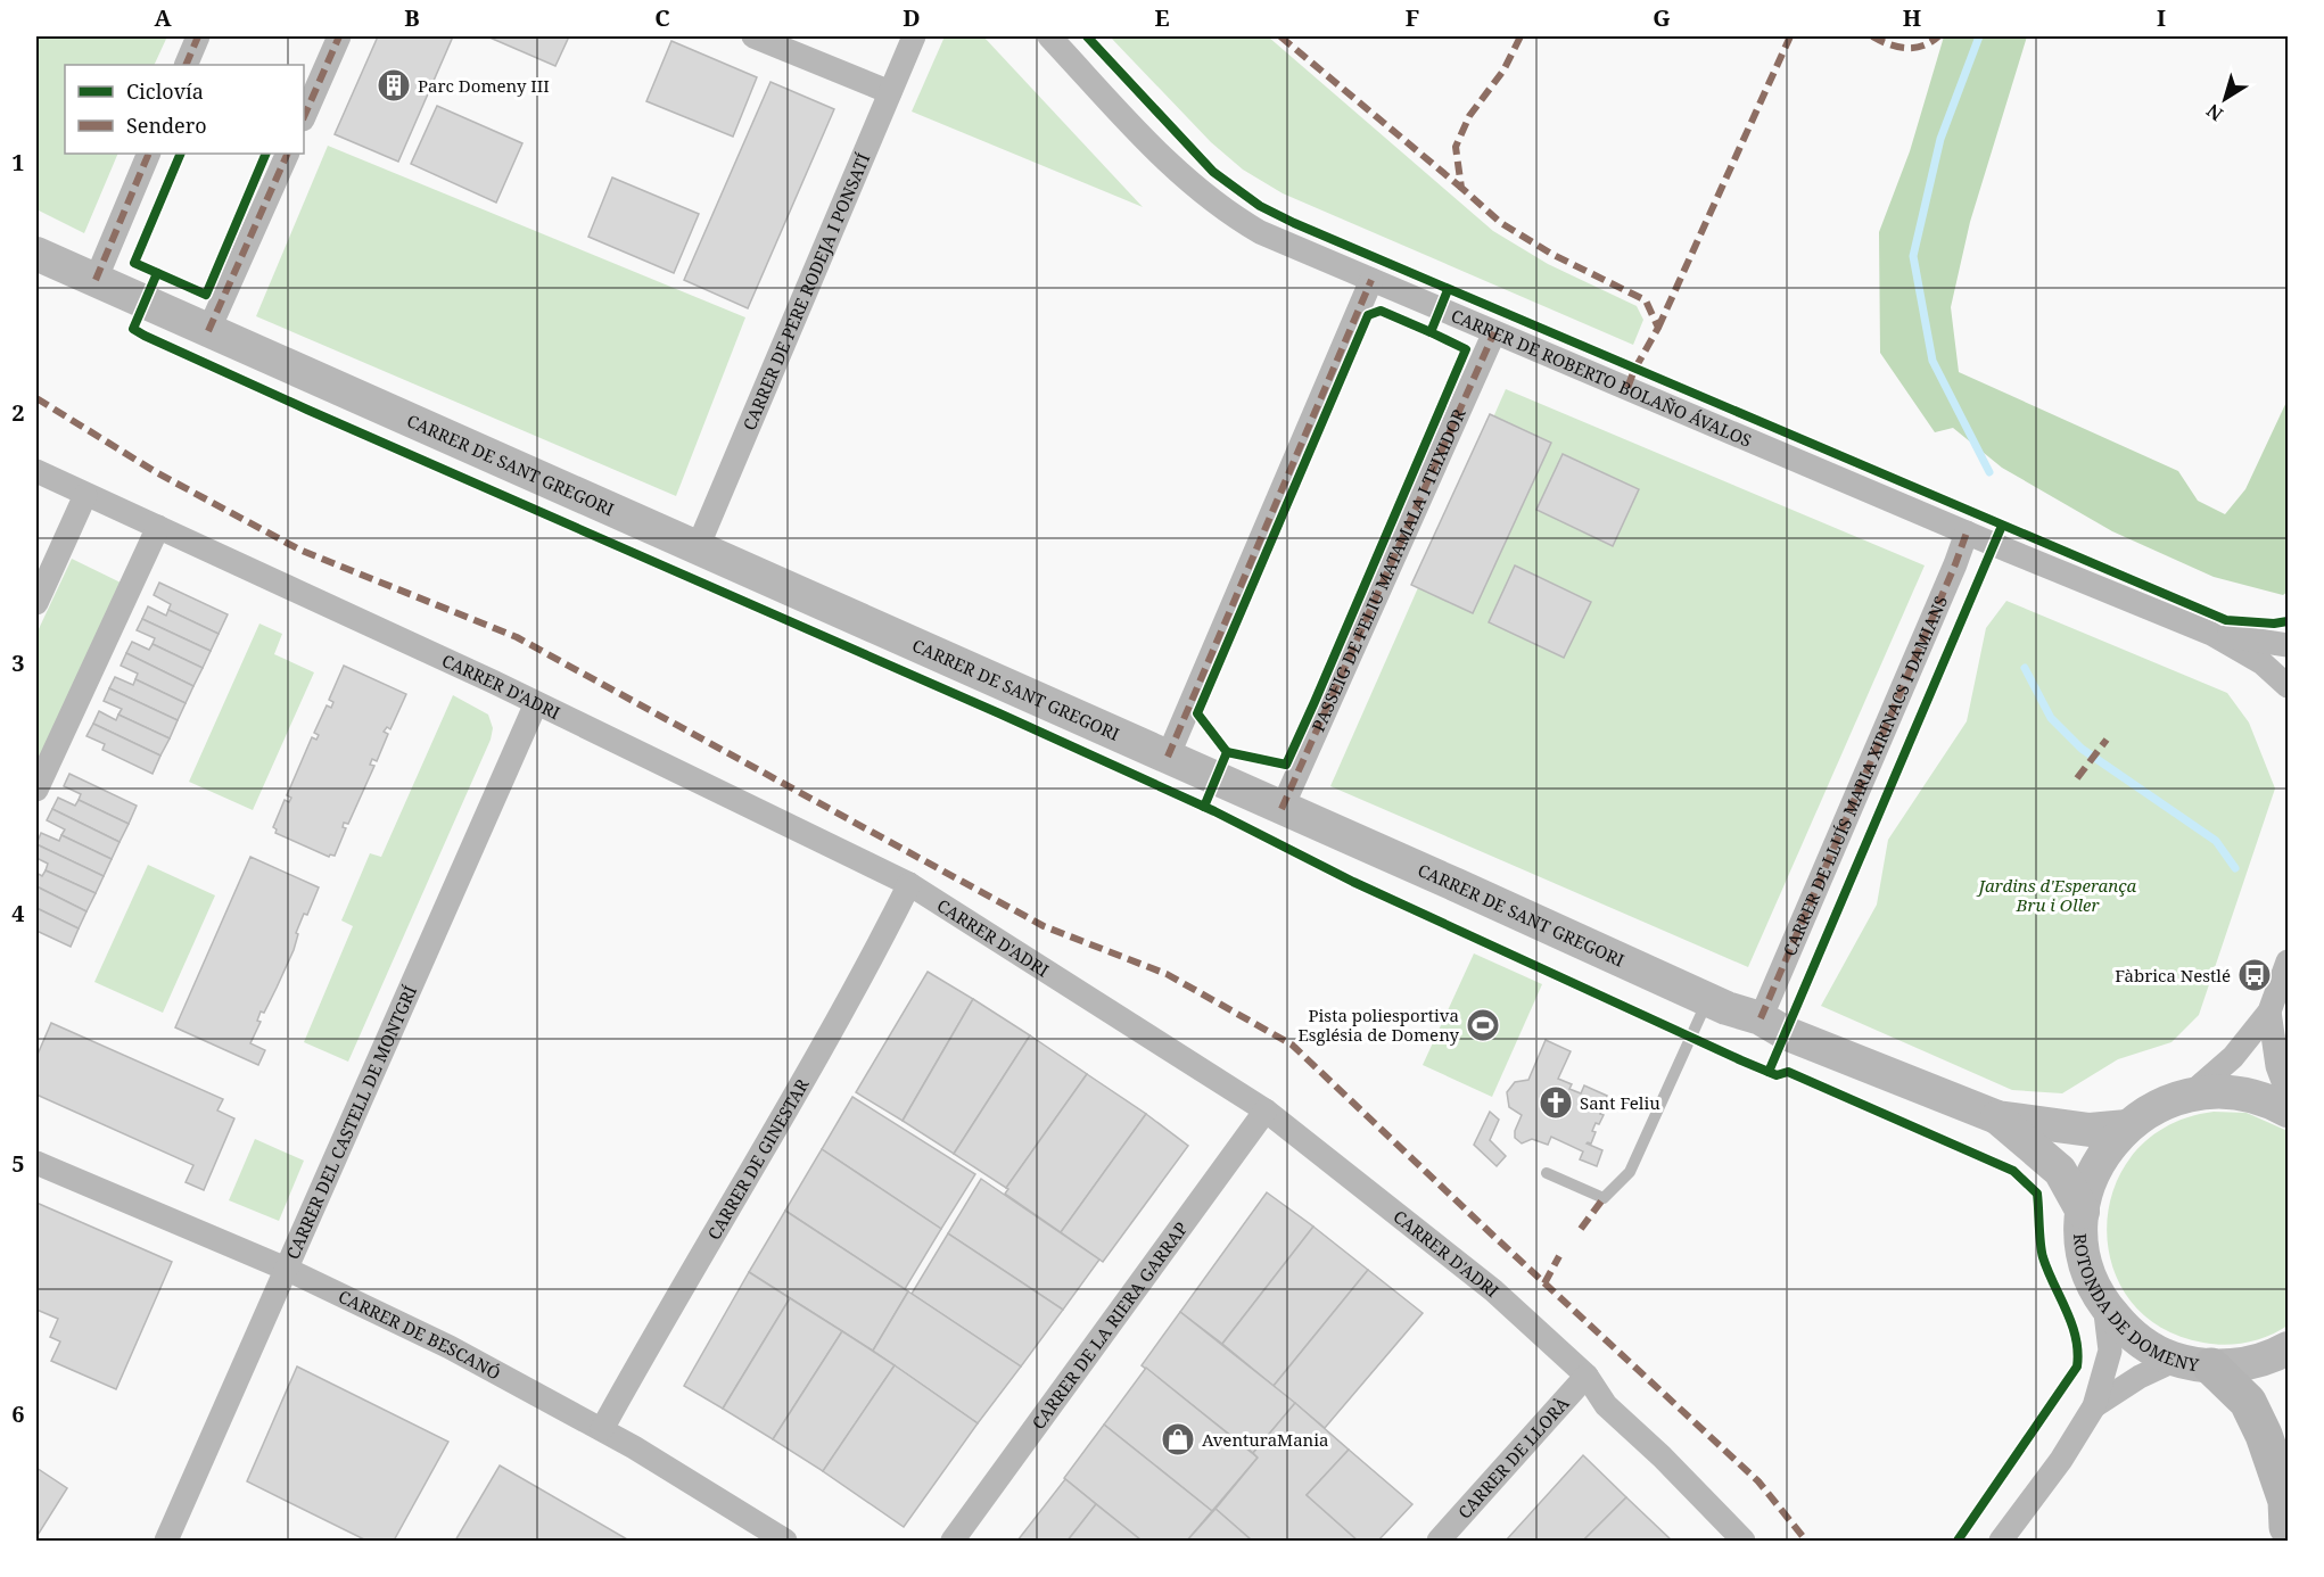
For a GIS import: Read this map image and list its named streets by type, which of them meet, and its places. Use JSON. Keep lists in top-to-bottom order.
{
  "streets": {
    "main road": ["CARRER DE SANT GREGORI", "ROTONDA DE DOMENY"],
    "street": [
      "CARRER DE PERE RODEJA I PONSATÍ",
      "CARRER DE ROBERTO BOLAÑO ÁVALOS",
      "PASSEIG DE FELIU MATAMALA I TEIXIDOR",
      "CARRER D'ADRI",
      "CARRER DE LLUÍS MARIA XIRINACS I DAMIANS",
      "CARRER DEL CASTELL DE MONTGRÍ",
      "CARRER DE GINESTAR",
      "CARRER DE LA RIERA GARRAP",
      "CARRER DE BESCANÓ",
      "CARRER DE LLORÀ"
    ]
  },
  "crossings": [
    ["CARRER DE PERE RODEJA I PONSATÍ", "CARRER DE SANT GREGORI"],
    ["CARRER DE ROBERTO BOLAÑO ÁVALOS", "PASSEIG DE FELIU MATAMALA I TEIXIDOR"],
    ["CARRER DE ROBERTO BOLAÑO ÁVALOS", "CARRER DE LLUÍS MARIA XIRINACS I DAMIANS"],
    ["CARRER DE SANT GREGORI", "PASSEIG DE FELIU MATAMALA I TEIXIDOR"],
    ["CARRER DE SANT GREGORI", "CARRER DE LLUÍS MARIA XIRINACS I DAMIANS"],
    ["CARRER DE SANT GREGORI", "ROTONDA DE DOMENY"],
    ["CARRER D'ADRI", "CARRER DEL CASTELL DE MONTGRÍ"],
    ["CARRER D'ADRI", "CARRER DE GINESTAR"],
    ["CARRER D'ADRI", "CARRER DE LA RIERA GARRAP"],
    ["CARRER D'ADRI", "CARRER DE LLORÀ"],
    ["CARRER DEL CASTELL DE MONTGRÍ", "CARRER DE BESCANÓ"],
    ["CARRER DE GINESTAR", "CARRER DE BESCANÓ"]
  ],
  "parks": ["Jardins d'Esperança Bru i Oller"],
  "places": {
    "building": ["Parc Domeny III"],
    "bus stop": ["Fàbrica Nestlé"],
    "sports": ["Pista poliesportiva Església de Domeny"],
    "church": ["Sant Feliu"],
    "shop": ["AventuraMania"]
  },
  "legend": ["Ciclovía", "Sendero"],
  "north": "bottom left",
  "grid": {
    "columns": [
      "A",
      "B",
      "C",
      "D",
      "E",
      "F",
      "G",
      "H",
      "I"
    ],
    "rows": [
      "1",
      "2",
      "3",
      "4",
      "5",
      "6"
    ]
  }
}
